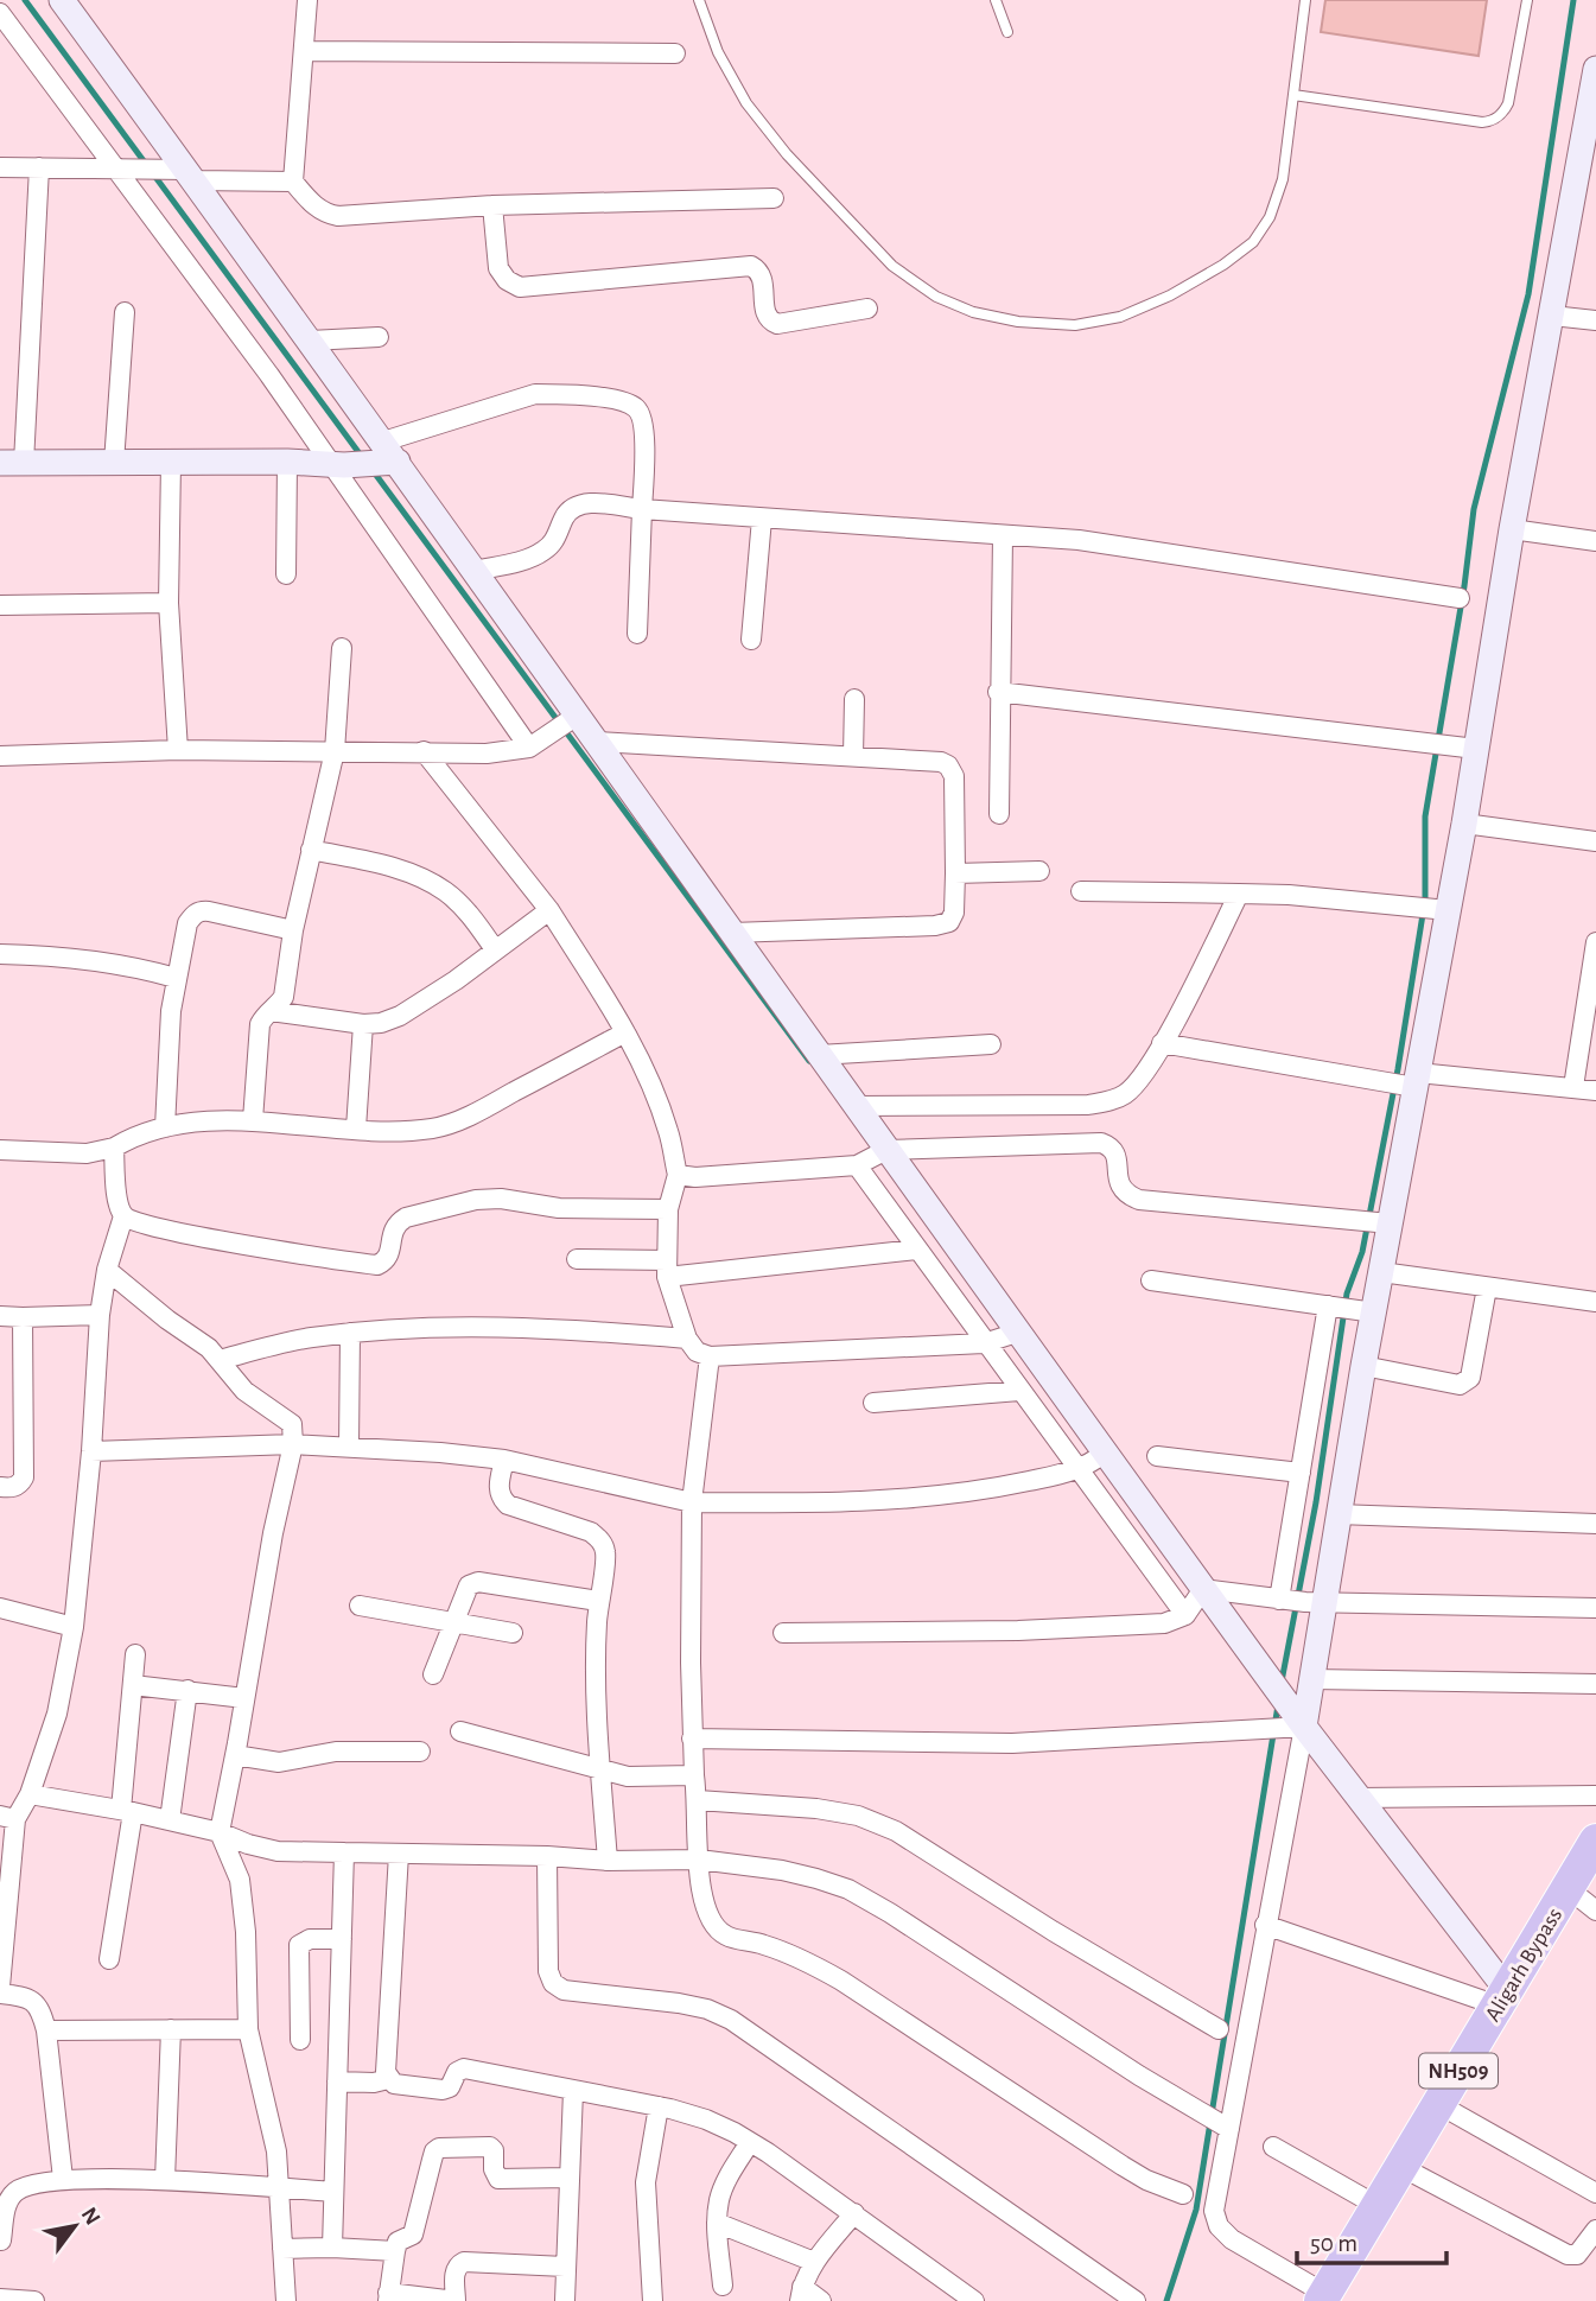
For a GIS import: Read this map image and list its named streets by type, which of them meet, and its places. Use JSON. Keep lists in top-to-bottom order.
{
  "streets": {
    "highway": ["Aligarh Bypass", "NH509"]
  },
  "scale_bar": "50 m",
  "north": "top right"
}
